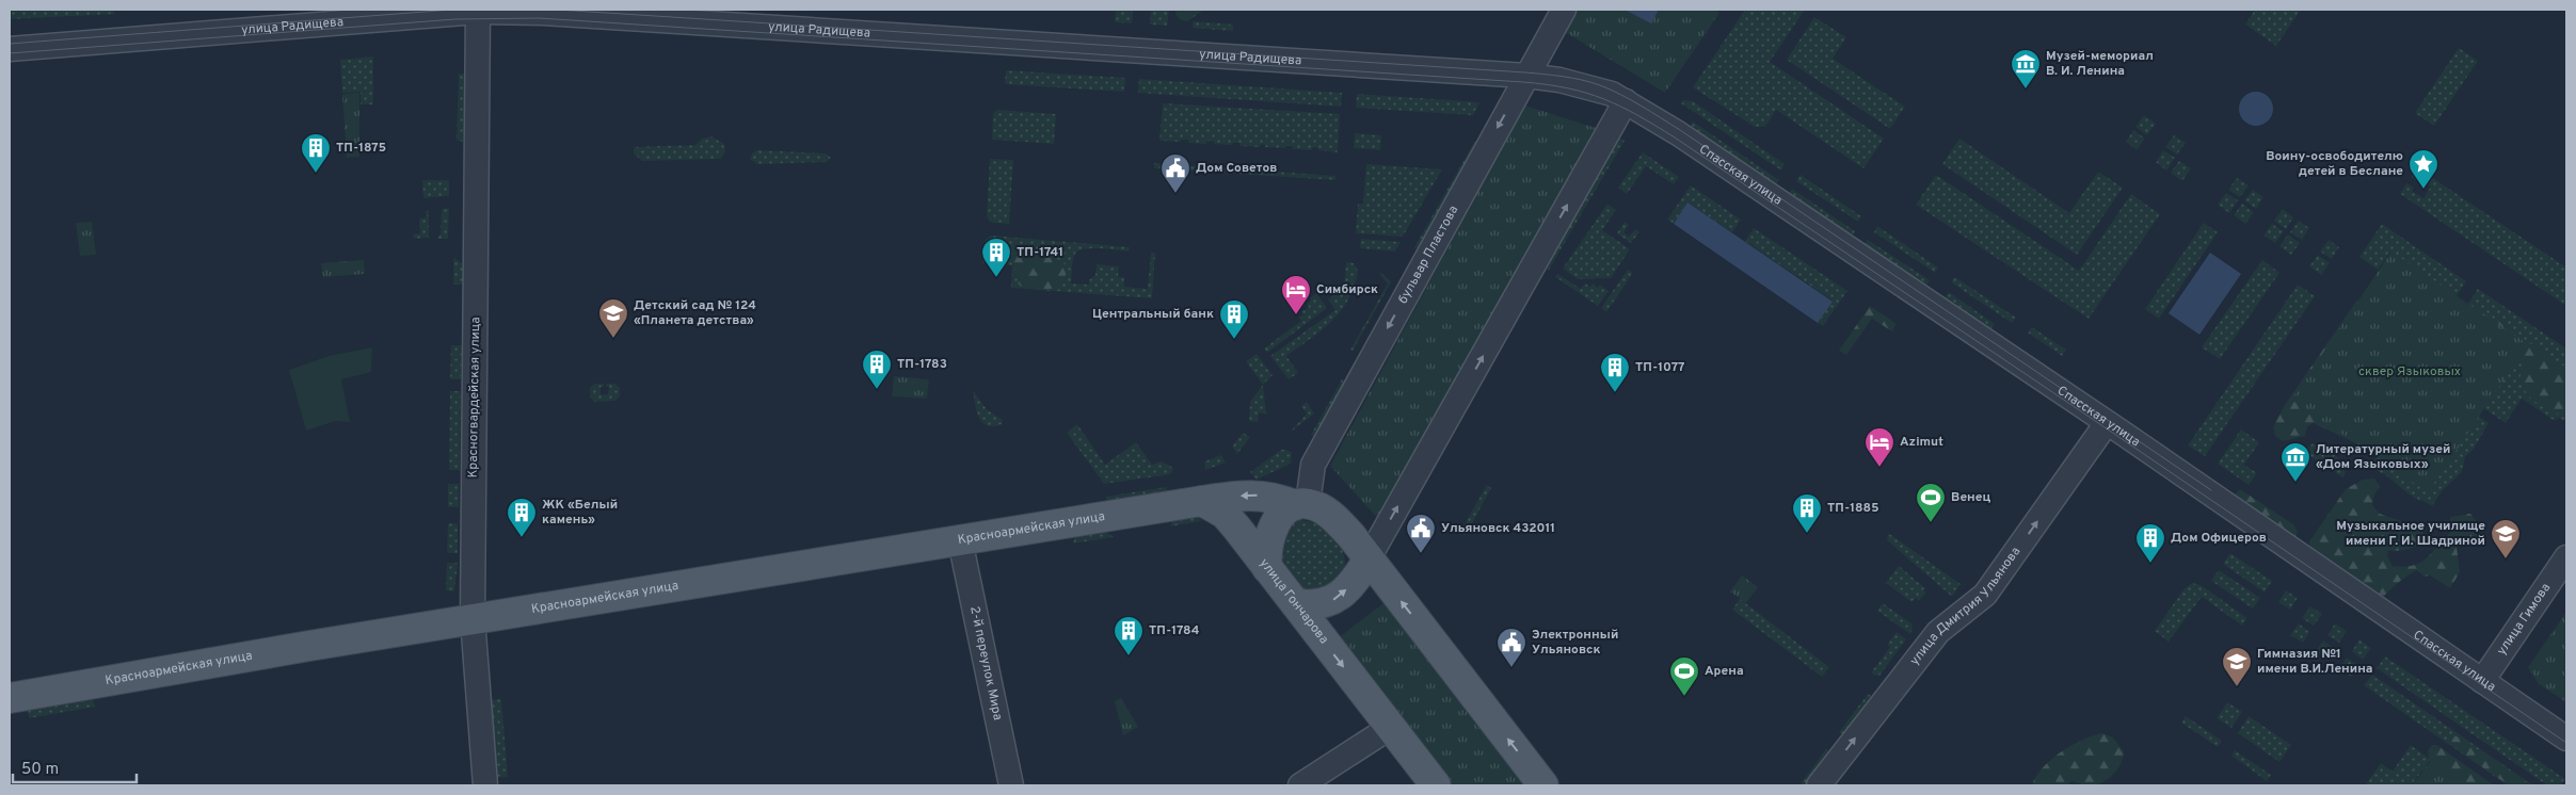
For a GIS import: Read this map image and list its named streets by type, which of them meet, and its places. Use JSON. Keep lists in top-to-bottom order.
{
  "streets": {
    "main road": ["Красноармейская улица", "улица Гончарова"],
    "street": [
      "улица Радищева",
      "Спасская улица",
      "бульвар Пластова",
      "Красногвардейская улица",
      "улица Дмитрия Ульянова",
      "улица Гимова",
      "2-й переулок Мира"
    ]
  },
  "crossings": [
    ["улица Радищева", "Спасская улица"],
    ["улица Радищева", "бульвар Пластова"],
    ["улица Радищева", "Красногвардейская улица"],
    ["Спасская улица", "улица Дмитрия Ульянова"],
    ["Спасская улица", "улица Гимова"],
    ["бульвар Пластова", "улица Гончарова"],
    ["Красногвардейская улица", "Красноармейская улица"],
    ["Красноармейская улица", "улица Гончарова"],
    ["Красноармейская улица", "2-й переулок Мира"]
  ],
  "one_way": ["улица Дмитрия Ульянова"],
  "parks": ["сквер Языковых"],
  "places": {
    "museum": ["Музей-мемориал В. И. Ленина", "Литературный музей «Дом Языковых»"],
    "building": [
      "ТП-1875",
      "ТП-1741",
      "Центральный банк",
      "ТП-1783",
      "ТП-1077",
      "ТП-1885",
      "ЖК «Белый камень»",
      "Дом Офицеров",
      "ТП-1784"
    ],
    "place": ["Воину-освободителю детей в Беслане"],
    "public building": ["Дом Советов", "Ульяновск 432011", "Электронный Ульяновск"],
    "hotel": ["Симбирск", "Azimut"],
    "school or university": ["Детский сад № 124 «Планета детства»", "Музыкальное училище имени Г. И. Шадриной", "Гимназия №1 имени В.И.Ленина"],
    "sports": ["Венец", "Арена"]
  },
  "scale_bar": "50 m"
}
